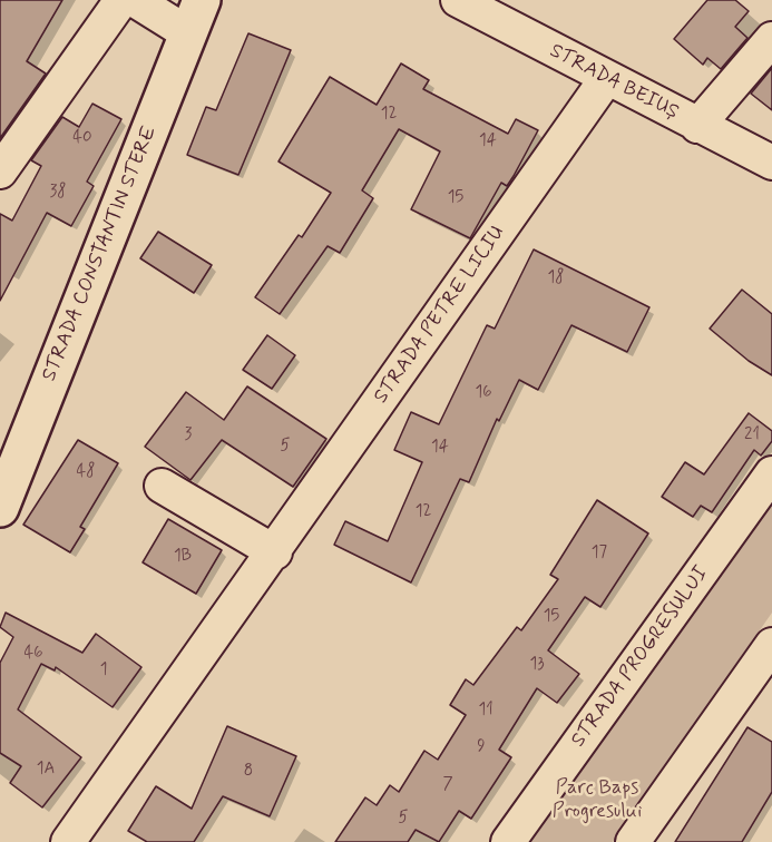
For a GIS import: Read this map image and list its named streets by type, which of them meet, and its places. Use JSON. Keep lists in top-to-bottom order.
{
  "streets": {
    "street": [
      "STRADA BEIUȘ",
      "STRADA CONSTANTIN STERE",
      "STRADA PETRE LICIU",
      "STRADA PROGRESULUI"
    ]
  },
  "crossings": [
    ["STRADA BEIUȘ", "STRADA PETRE LICIU"]
  ],
  "parks": ["Parc Baps Progresului"],
  "house_numbers": [
    "12",
    "40",
    "14",
    "38",
    "15",
    "18",
    "16",
    "3",
    "21",
    "5",
    "14",
    "48",
    "12",
    "17",
    "1B",
    "15",
    "46",
    "13",
    "1",
    "11",
    "9",
    "1A",
    "8",
    "7",
    "5"
  ]
}
